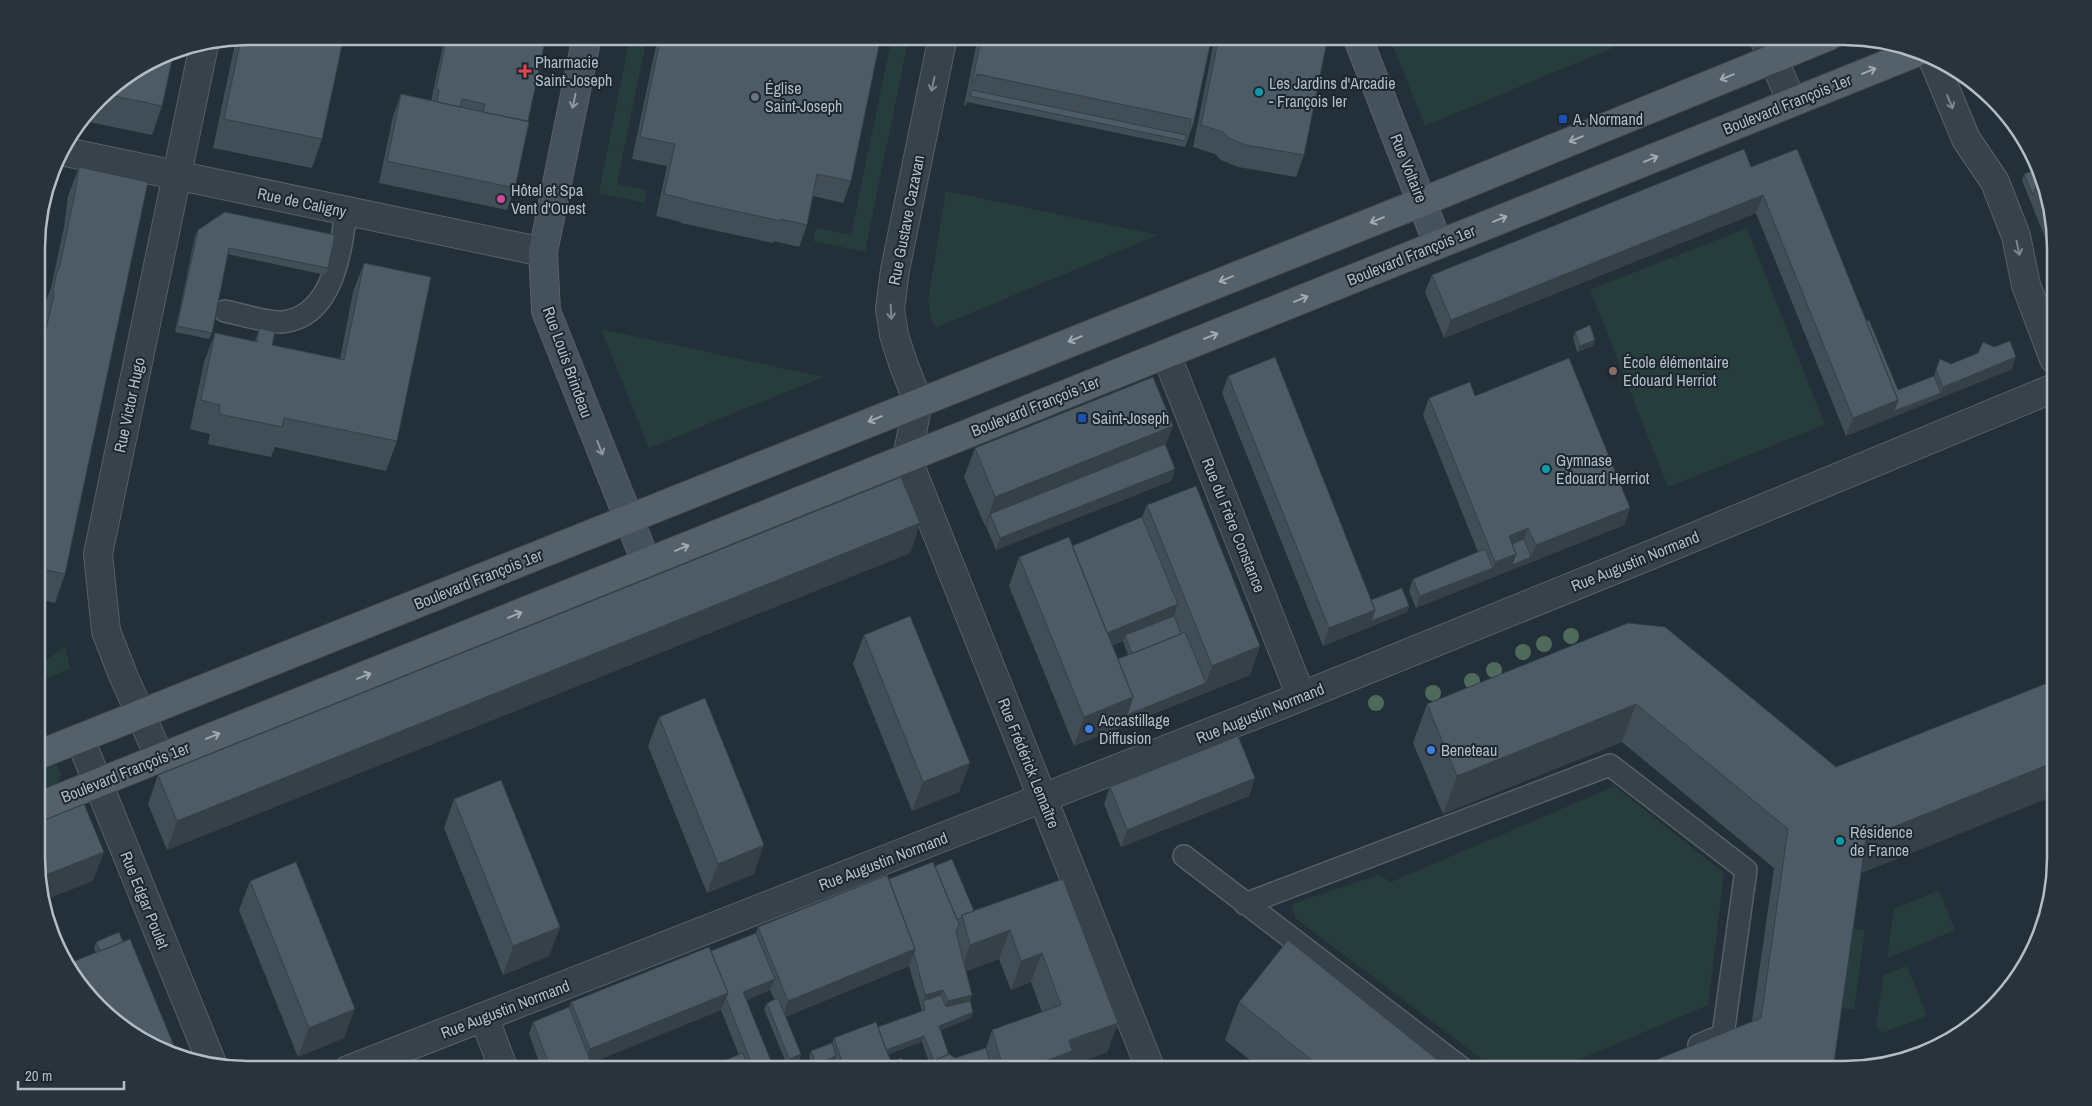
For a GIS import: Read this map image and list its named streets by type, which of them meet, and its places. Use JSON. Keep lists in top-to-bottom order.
{
  "streets": {
    "main road": ["Boulevard François 1er", "Rue Voltaire", "Rue Louis Brindeau"],
    "street": [
      "Rue de Caligny",
      "Rue Gustave Cazavan",
      "Rue Victor Hugo",
      "Rue du Frère Constance",
      "Rue Augustin Normand",
      "Rue Frédérick Lemaître",
      "Rue Edgar Poulet"
    ]
  },
  "crossings": [
    ["Boulevard François 1er", "Rue Voltaire"],
    ["Boulevard François 1er", "Rue Gustave Cazavan"],
    ["Boulevard François 1er", "Rue Louis Brindeau"],
    ["Boulevard François 1er", "Rue Victor Hugo"],
    ["Boulevard François 1er", "Rue du Frère Constance"],
    ["Boulevard François 1er", "Rue Frédérick Lemaître"],
    ["Boulevard François 1er", "Rue Edgar Poulet"],
    ["Rue de Caligny", "Rue Louis Brindeau"],
    ["Rue de Caligny", "Rue Victor Hugo"],
    ["Rue du Frère Constance", "Rue Augustin Normand"],
    ["Rue Augustin Normand", "Rue Frédérick Lemaître"]
  ],
  "one_way": ["Rue Gustave Cazavan", "Rue Louis Brindeau"],
  "places": {
    "health": ["Pharmacie Saint-Joseph"],
    "other": [
      "Les Jardins d'Arcadie - François Ier",
      "Église Saint-Joseph",
      "Hôtel et Spa Vent d'Ouest",
      "École élémentaire Edouard Herriot",
      "Gymnase Edouard Herriot",
      "Accastillage Diffusion",
      "Beneteau",
      "Résidence de France"
    ],
    "transit": ["A. Normand", "Saint-Joseph"]
  },
  "scale_bar": "20 m"
}
